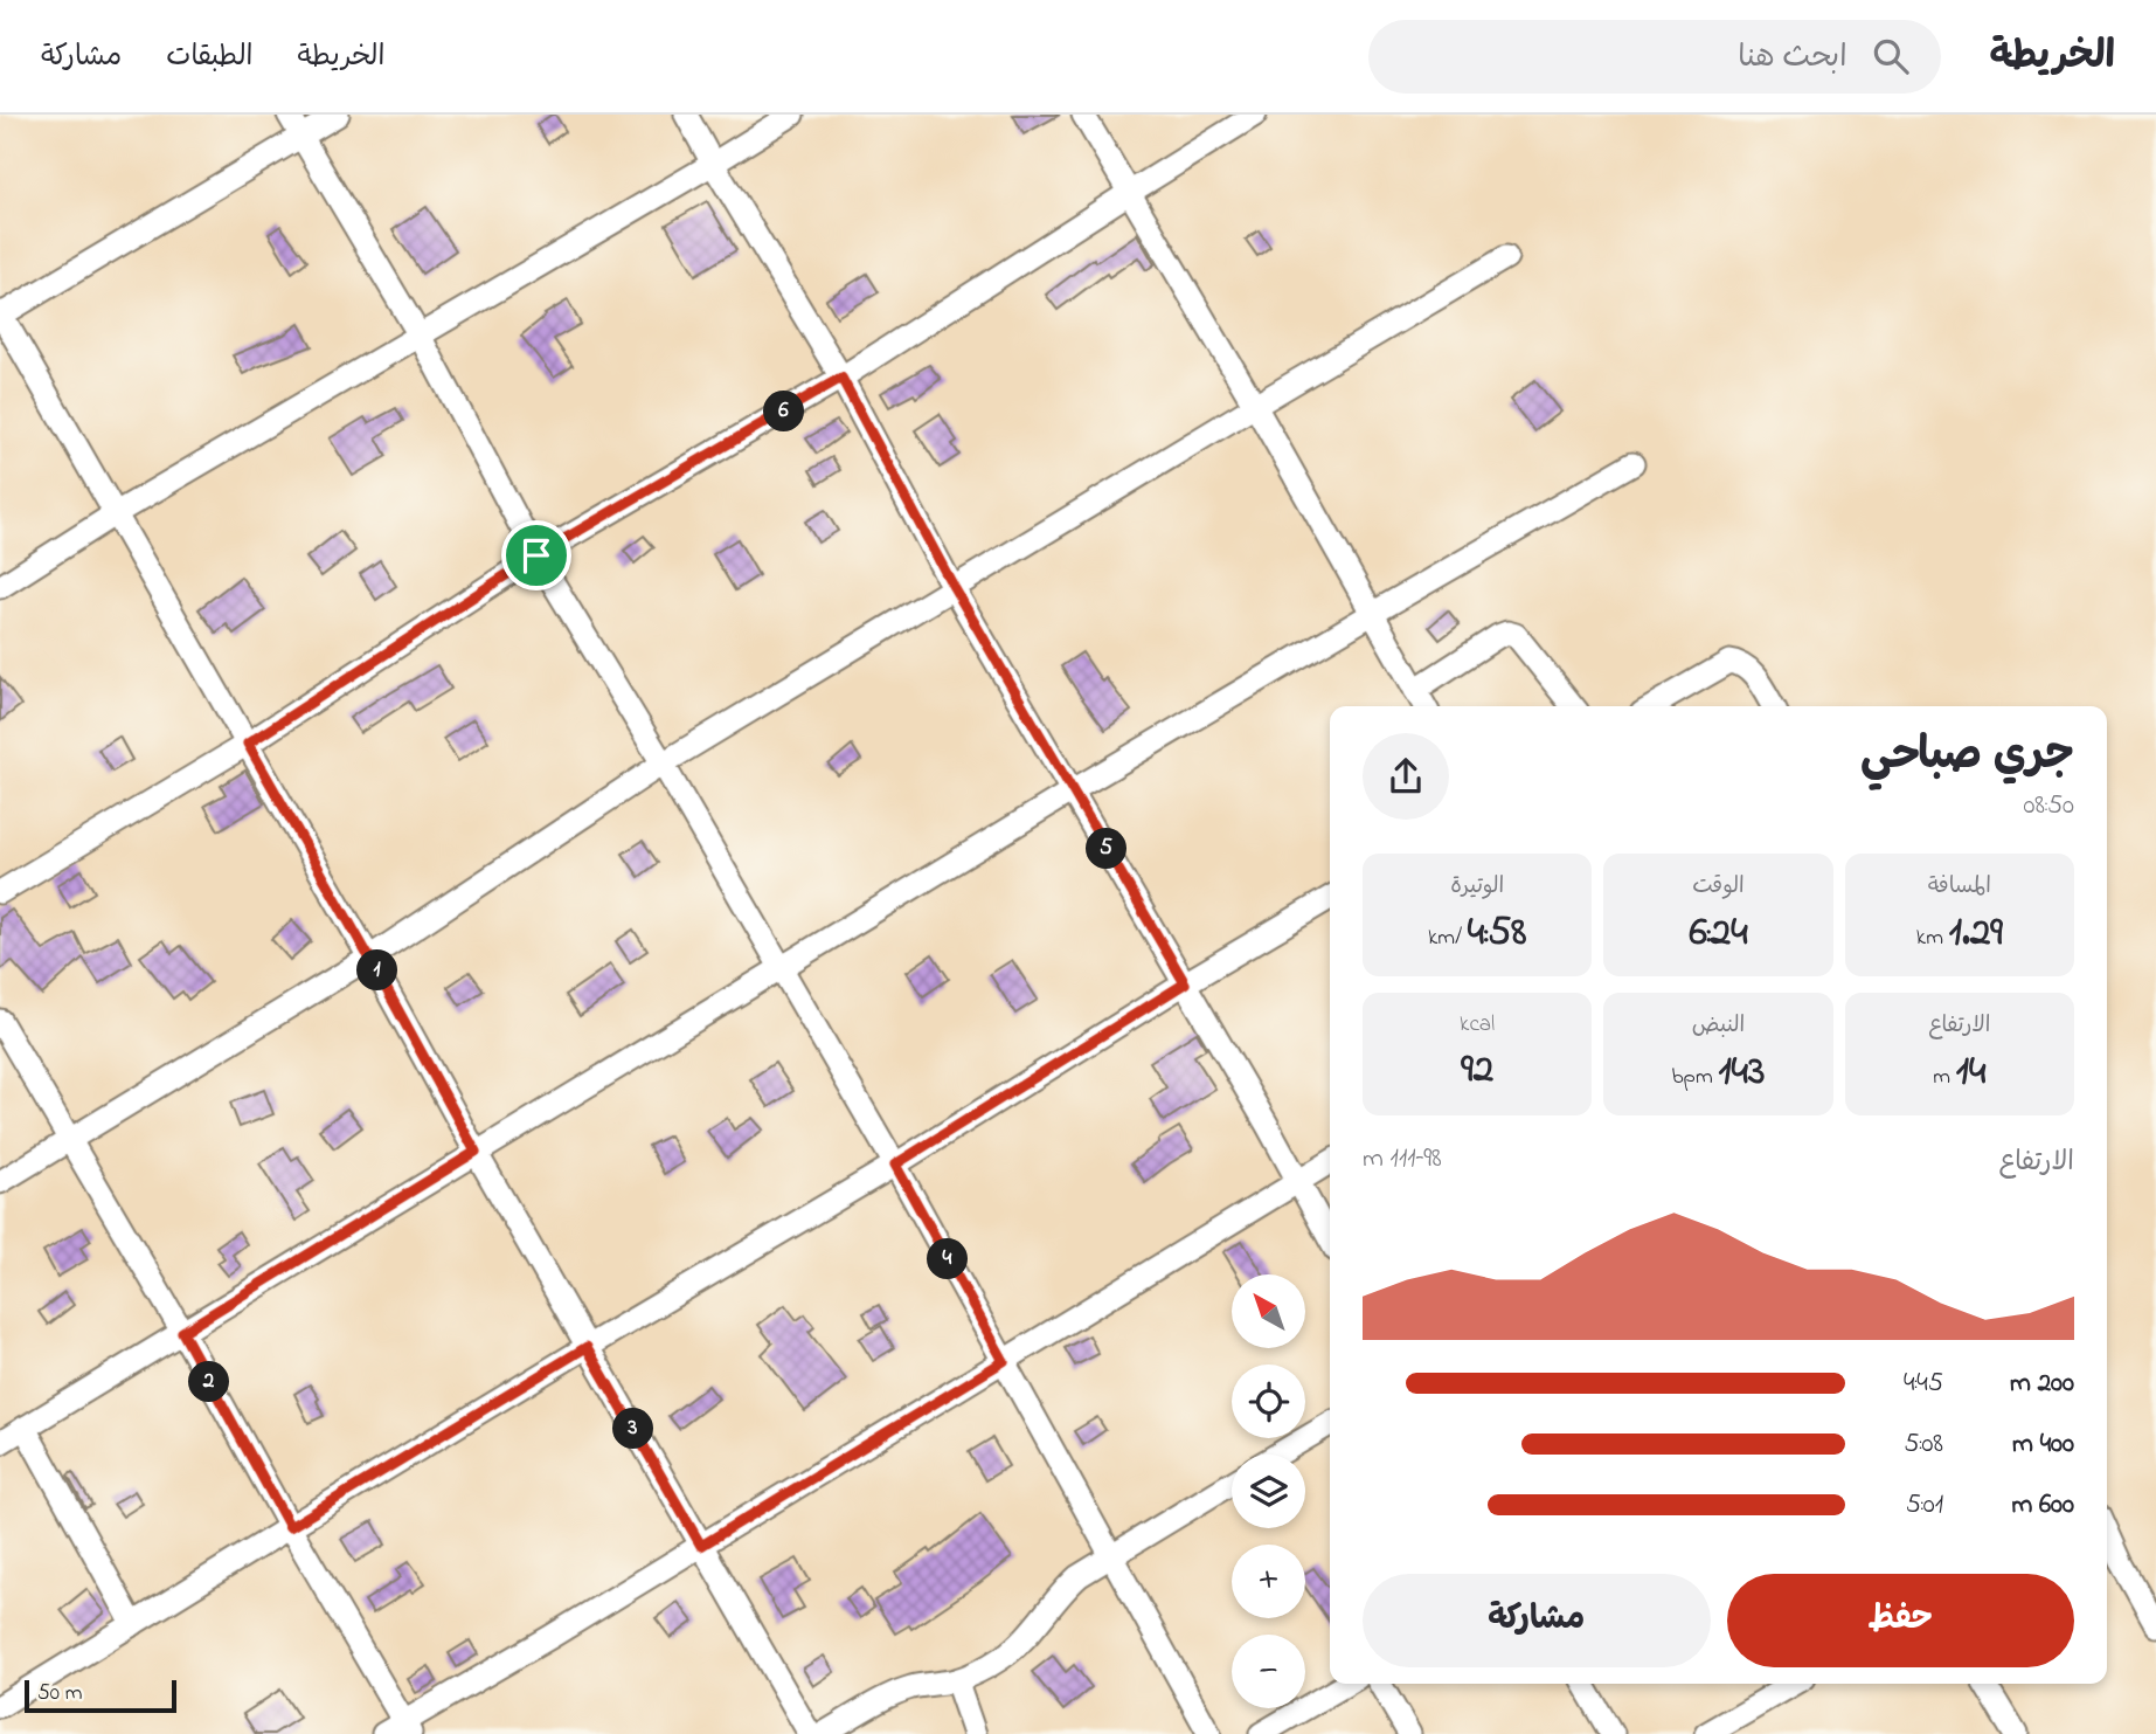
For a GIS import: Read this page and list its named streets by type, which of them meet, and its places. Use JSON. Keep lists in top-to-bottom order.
{
  "scale_bar": "50 m",
  "north": "top left",
  "page": {
    "header": "الخريطة",
    "search": "ابحث هنا",
    "nav": ["الخريطة", "الطبقات", "مشاركة"],
    "pins": [
      "6",
      "5",
      "1",
      "4",
      "2",
      "3"
    ],
    "heading": ["جري صباحي", "08:50"],
    "stats": [
      ["المسافة", "1.29 km"],
      ["الوقت", "6:24"],
      ["الوتيرة", "4:58 /km"],
      ["الارتفاع", "14 m"],
      ["النبض", "143 bpm"],
      ["kcal", "92"]
    ],
    "chart": ["الارتفاع", "98–111 m"],
    "map_buttons": ["+", "−"],
    "list": [
      {
        "name": "200 m",
        "note": "4:45"
      },
      {
        "name": "400 m",
        "note": "5:08"
      },
      {
        "name": "600 m",
        "note": "5:01"
      }
    ],
    "buttons": ["حفظ", "مشاركة"],
    "scale": "50 m"
  }
}
